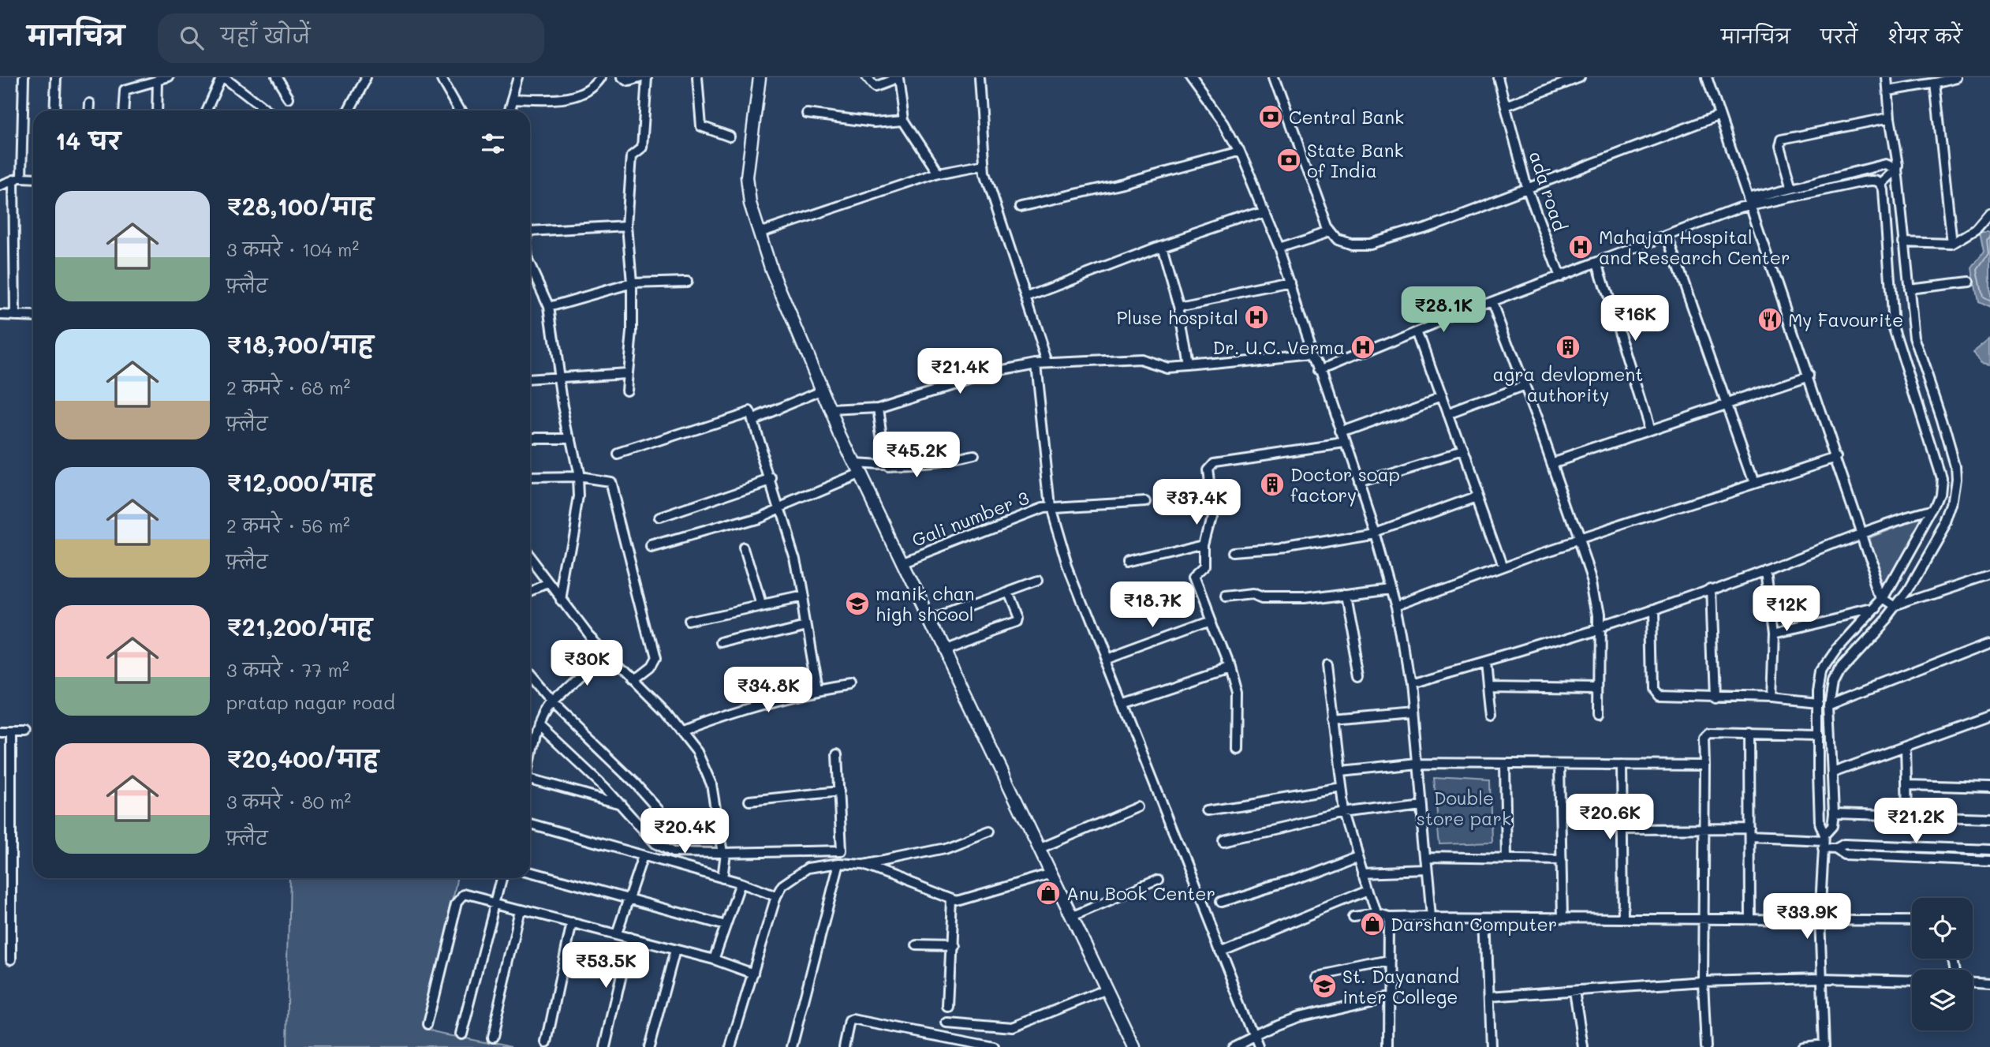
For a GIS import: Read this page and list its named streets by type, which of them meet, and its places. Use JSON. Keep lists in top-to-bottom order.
{
  "streets": {
    "street": ["ada road", "Gali number 3"]
  },
  "parks": ["Double store park"],
  "places": {
    "bank": ["Central Bank", "State Bank of India"],
    "hospital": ["Mahajan Hospital and Research Center", "Pluse hospital", "Dr. U.C. Verma"],
    "restaurant": ["My Favourite"],
    "building": ["agra devlopment authority", "Doctor soap factory"],
    "school or university": ["manik chan high shcool", "St. Dayanand inter College"],
    "shop": ["Anu Book Center", "Darshan Computer"]
  },
  "page": {
    "header": "मानचित्र",
    "search": "यहाँ खोजें",
    "nav": ["मानचित्र", "परतें", "शेयर करें"],
    "heading": "14 घर",
    "list": [
      {
        "name": "₹28,100/माह",
        "note": "3 कमरे · 104 m² · फ़्लैट"
      },
      {
        "name": "₹18,700/माह",
        "note": "2 कमरे · 68 m² · फ़्लैट"
      },
      {
        "name": "₹12,000/माह",
        "note": "2 कमरे · 56 m² · फ़्लैट"
      },
      {
        "name": "₹21,200/माह",
        "note": "3 कमरे · 77 m² · pratap nagar road"
      },
      {
        "name": "₹20,400/माह",
        "note": "3 कमरे · 80 m² · फ़्लैट"
      }
    ],
    "price": [
      "₹28.1K",
      "₹16K",
      "₹21.4K",
      "₹45.2K",
      "₹37.4K",
      "₹18.7K",
      "₹12K",
      "₹30K",
      "₹34.8K",
      "₹20.6K",
      "₹21.2K",
      "₹20.4K",
      "₹33.9K",
      "₹53.5K"
    ]
  }
}
